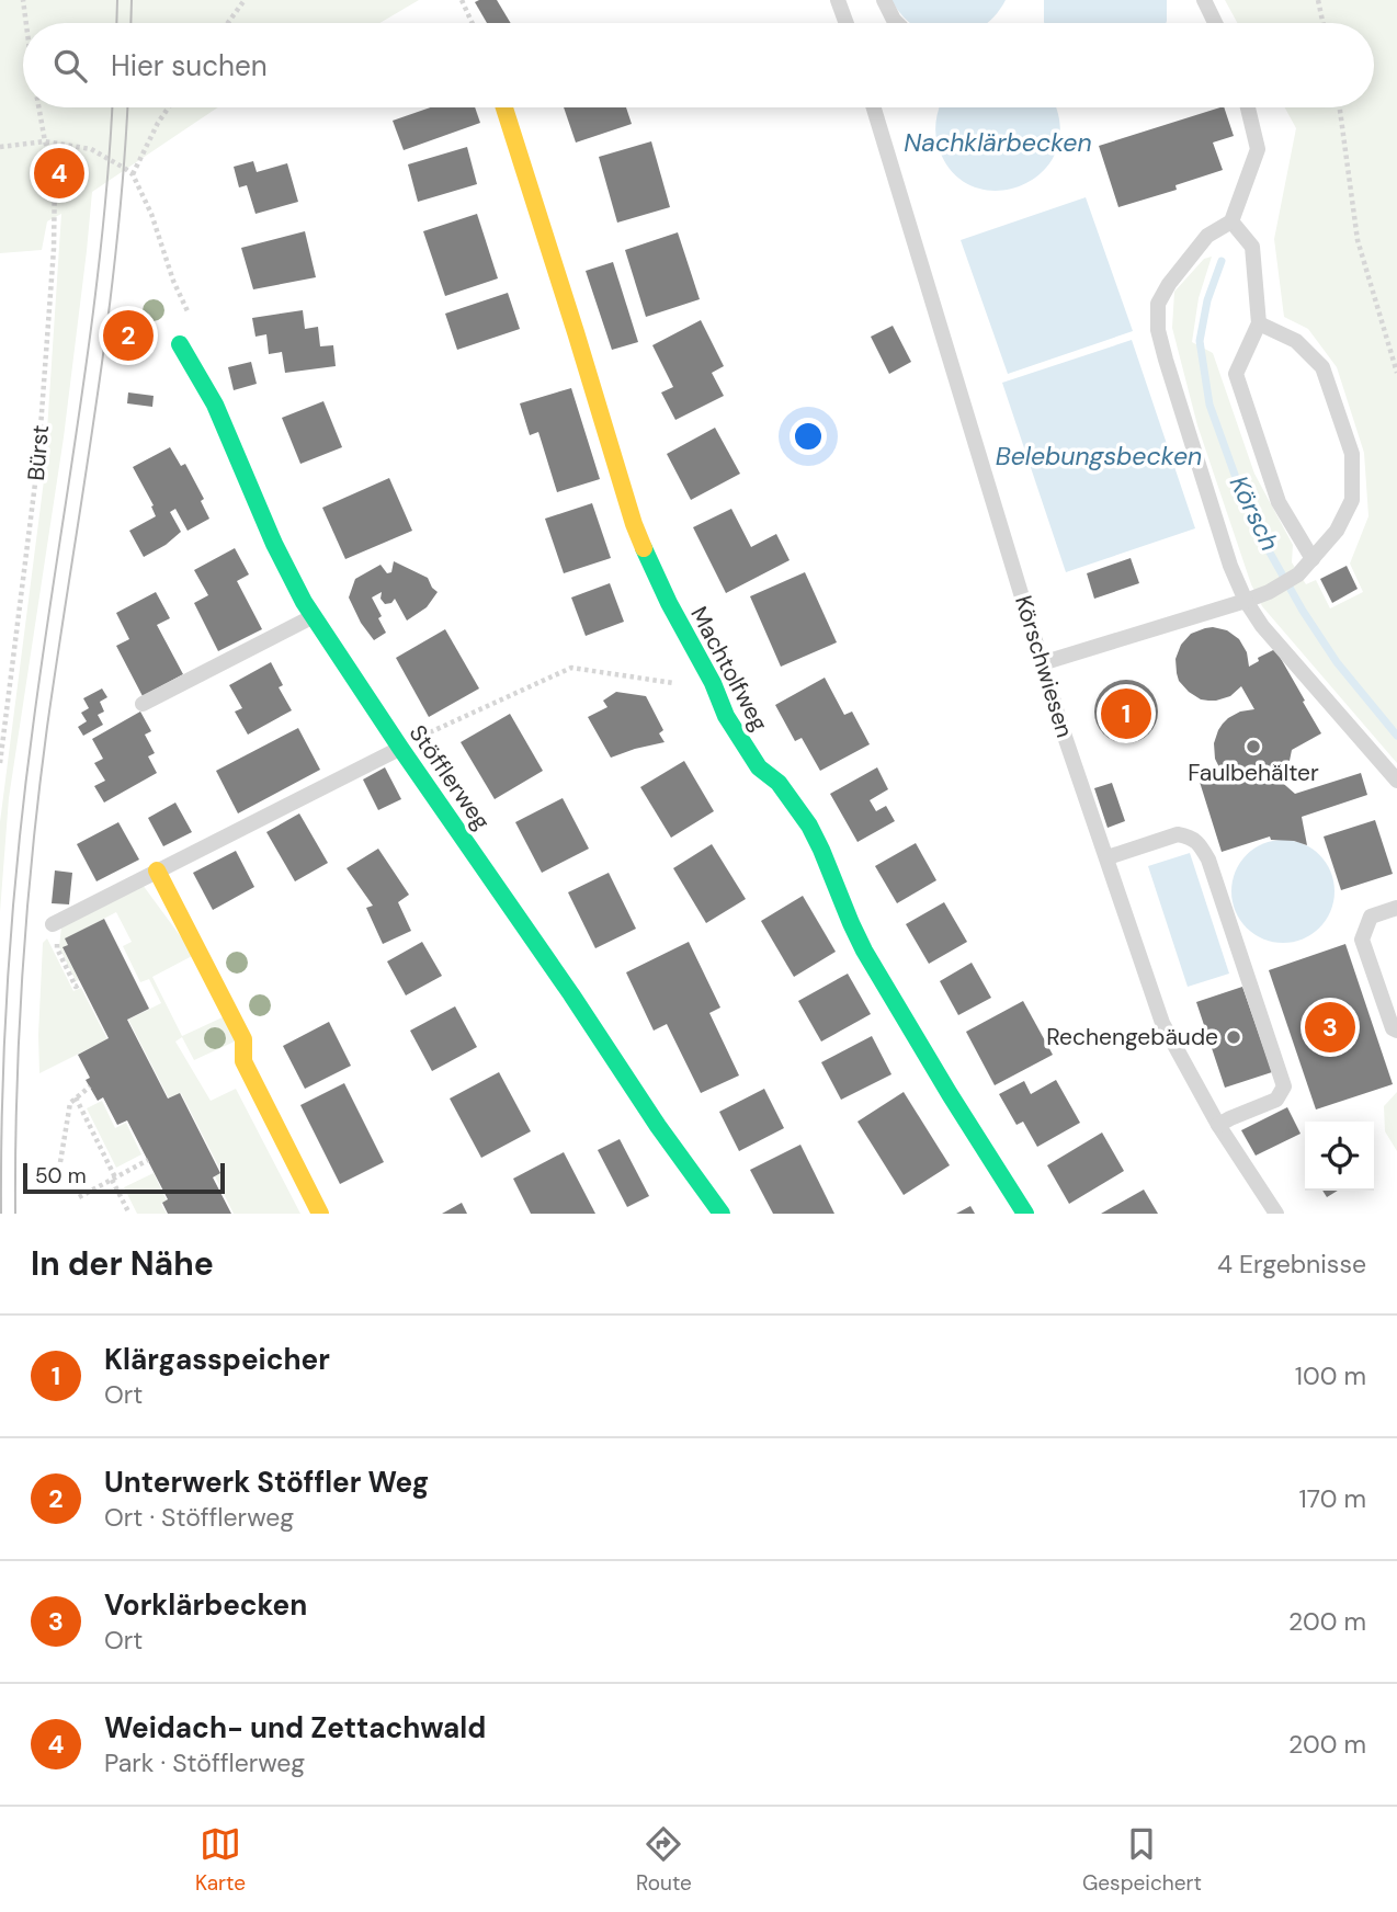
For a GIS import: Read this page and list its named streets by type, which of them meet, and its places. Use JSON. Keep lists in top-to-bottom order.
{
  "streets": {
    "street": ["Machtolfweg", "Stöfflerweg"],
    "lane": ["Körschwiesen"],
    "path": ["Bürst"]
  },
  "water": ["Nachklärbecken", "Belebungsbecken", "Körsch"],
  "places": ["Faulbehälter", "Rechengebäude"],
  "scale_bar": "50 m",
  "page": {
    "search": "Hier suchen",
    "pins": [
      "4",
      "2",
      "1",
      "3"
    ],
    "scale": "50 m",
    "heading": ["In der Nähe", "4 Ergebnisse"],
    "list": [
      {
        "mark": "1",
        "name": "Klärgasspeicher",
        "note": "Ort",
        "value": "100 m"
      },
      {
        "mark": "2",
        "name": "Unterwerk Stöffler Weg",
        "note": "Ort · Stöfflerweg",
        "value": "170 m"
      },
      {
        "mark": "3",
        "name": "Vorklärbecken",
        "note": "Ort",
        "value": "200 m"
      },
      {
        "mark": "4",
        "name": "Weidach- und Zettachwald",
        "note": "Park · Stöfflerweg",
        "value": "200 m"
      }
    ],
    "nav": ["Karte", "Route", "Gespeichert"]
  }
}
